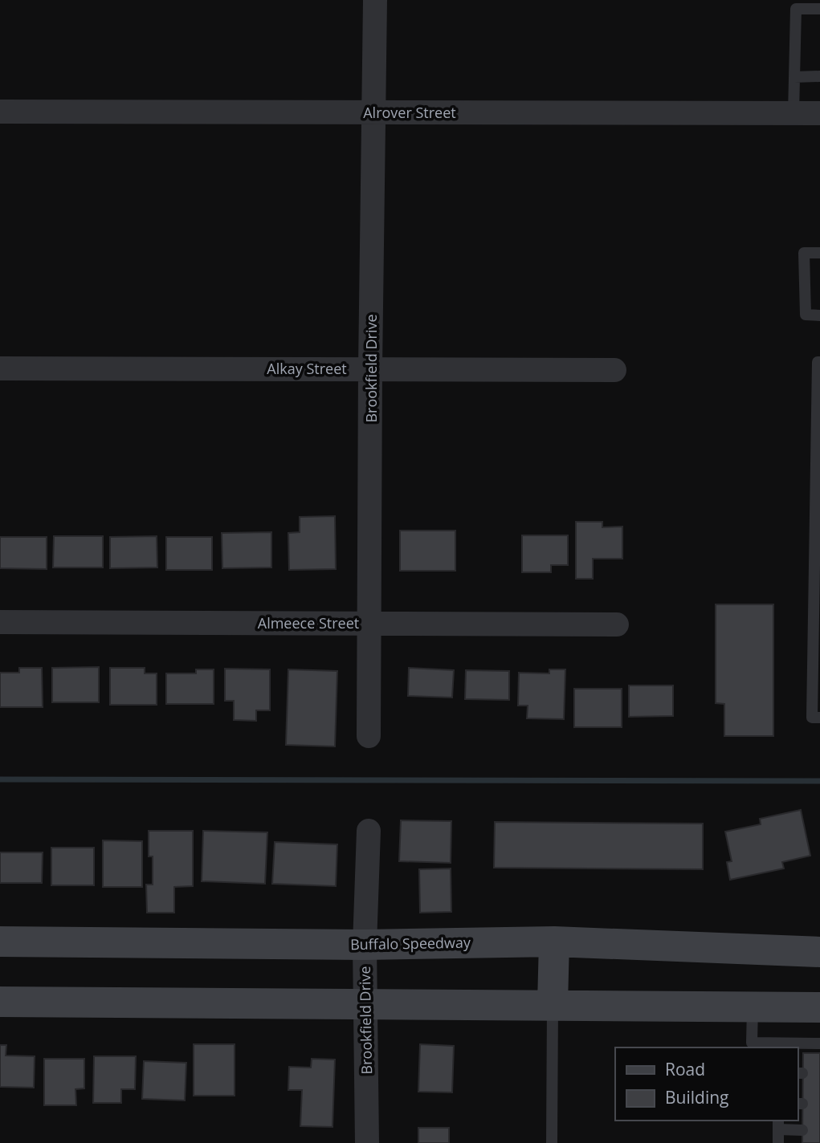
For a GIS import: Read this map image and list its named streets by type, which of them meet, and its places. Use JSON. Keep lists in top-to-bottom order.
{
  "streets": {
    "main road": ["Buffalo Speedway"],
    "street": [
      "Alrover Street",
      "Alkay Street",
      "Brookfield Drive",
      "Almeece Street"
    ]
  },
  "crossings": [
    ["Alrover Street", "Brookfield Drive"],
    ["Alkay Street", "Brookfield Drive"],
    ["Brookfield Drive", "Almeece Street"],
    ["Brookfield Drive", "Buffalo Speedway"]
  ],
  "legend": ["Road", "Building"]
}
